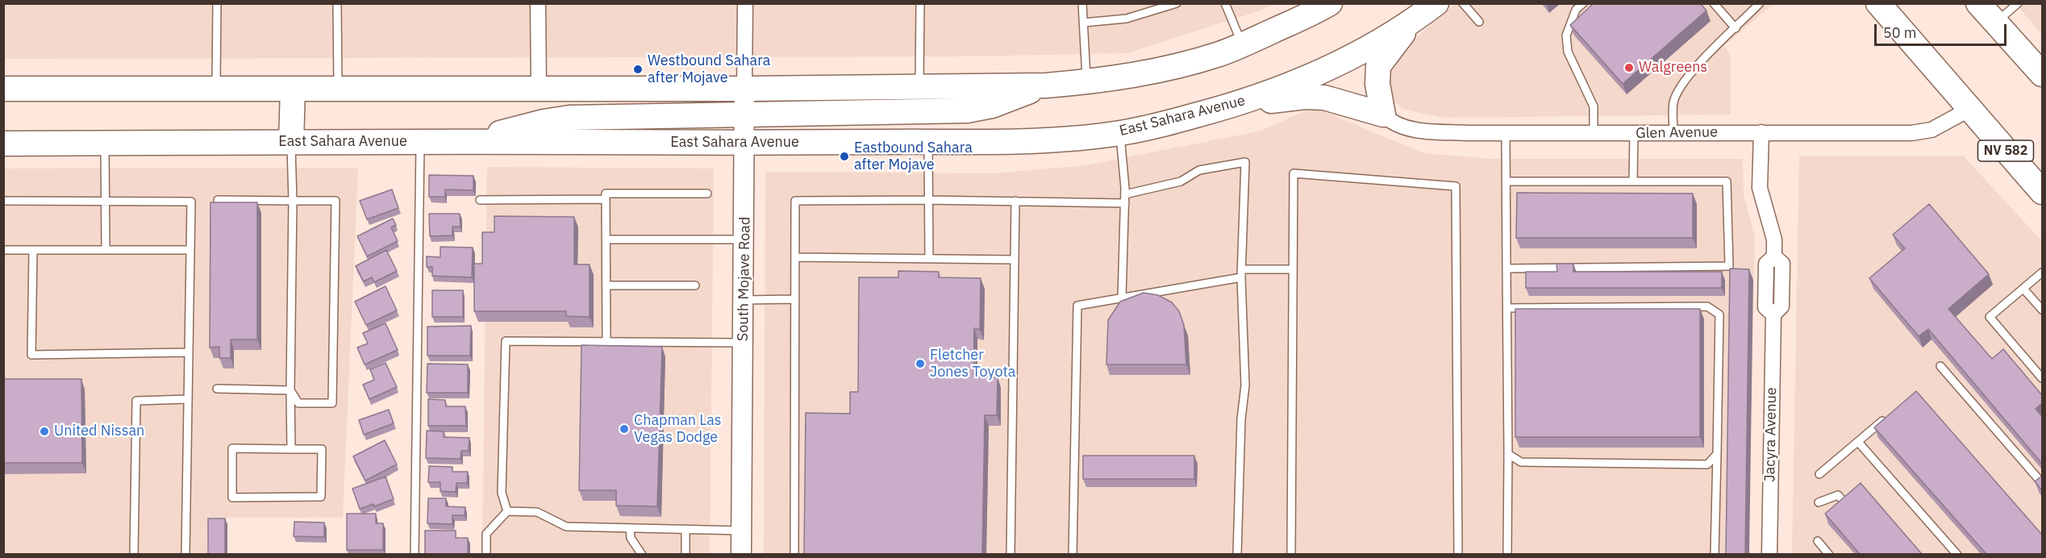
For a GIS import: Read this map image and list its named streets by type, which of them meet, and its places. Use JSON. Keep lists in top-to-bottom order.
{
  "streets": {
    "main road": ["East Sahara Avenue", "NV 582"],
    "street": ["Glen Avenue", "South Mojave Road", "Jacyra Avenue"]
  },
  "crossings": [
    ["East Sahara Avenue", "South Mojave Road"],
    ["Glen Avenue", "NV 582"],
    ["Glen Avenue", "Jacyra Avenue"]
  ],
  "places": [
    "Walgreens",
    "Westbound Sahara after Mojave",
    "Eastbound Sahara after Mojave",
    "Fletcher Jones Toyota",
    "Chapman Las Vegas Dodge",
    "United Nissan"
  ],
  "scale_bar": "50 m"
}
